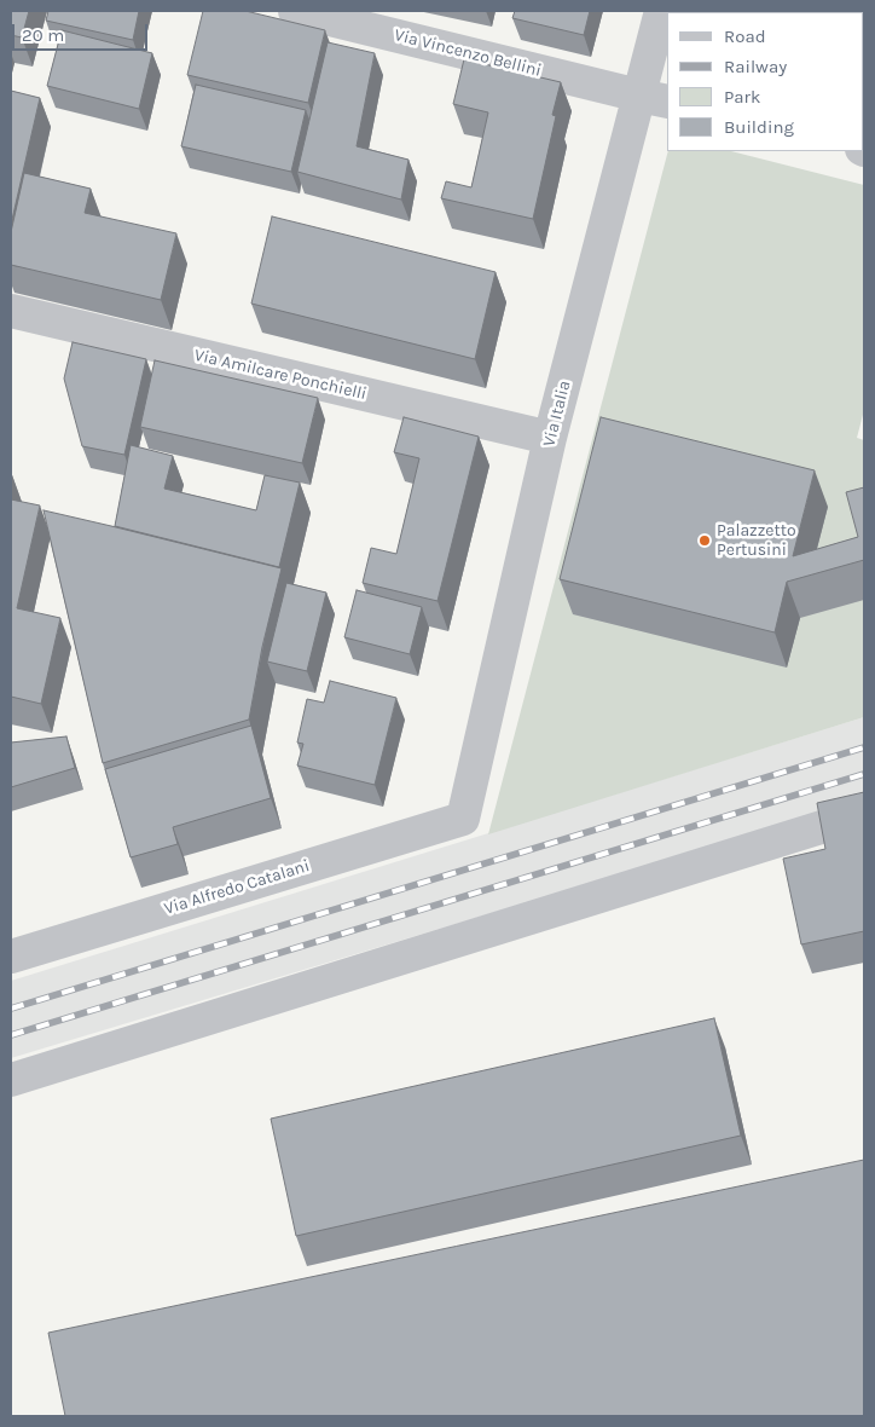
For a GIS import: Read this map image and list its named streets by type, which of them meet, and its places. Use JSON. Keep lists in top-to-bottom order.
{
  "streets": {
    "street": [
      "Via Vincenzo Bellini",
      "Via Amilcare Ponchielli",
      "Via Italia",
      "Via Alfredo Catalani"
    ]
  },
  "crossings": [
    ["Via Vincenzo Bellini", "Via Italia"],
    ["Via Amilcare Ponchielli", "Via Italia"],
    ["Via Italia", "Via Alfredo Catalani"]
  ],
  "places": ["Palazzetto Pertusini"],
  "legend": [
    "Road",
    "Railway",
    "Park",
    "Building"
  ],
  "scale_bar": "20 m"
}
